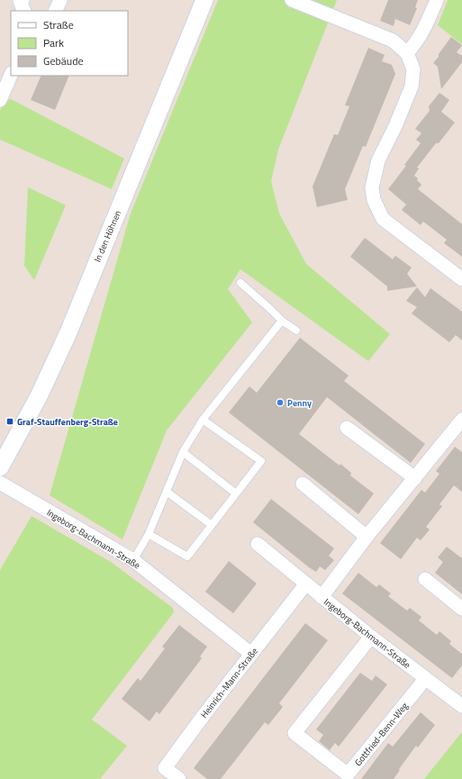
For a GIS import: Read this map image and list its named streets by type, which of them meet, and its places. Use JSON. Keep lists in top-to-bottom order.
{
  "streets": {
    "street": [
      "In den Höhnen",
      "Ingeborg-Bachmann-Straße",
      "Heinrich-Mann-Straße",
      "Gottfried-Benn-Weg"
    ]
  },
  "crossings": [
    ["Ingeborg-Bachmann-Straße", "Heinrich-Mann-Straße"],
    ["Ingeborg-Bachmann-Straße", "Gottfried-Benn-Weg"]
  ],
  "places": {
    "other": ["Penny"],
    "transit": ["Graf-Stauffenberg-Straße"]
  },
  "legend": ["Straße", "Park", "Gebäude"]
}
